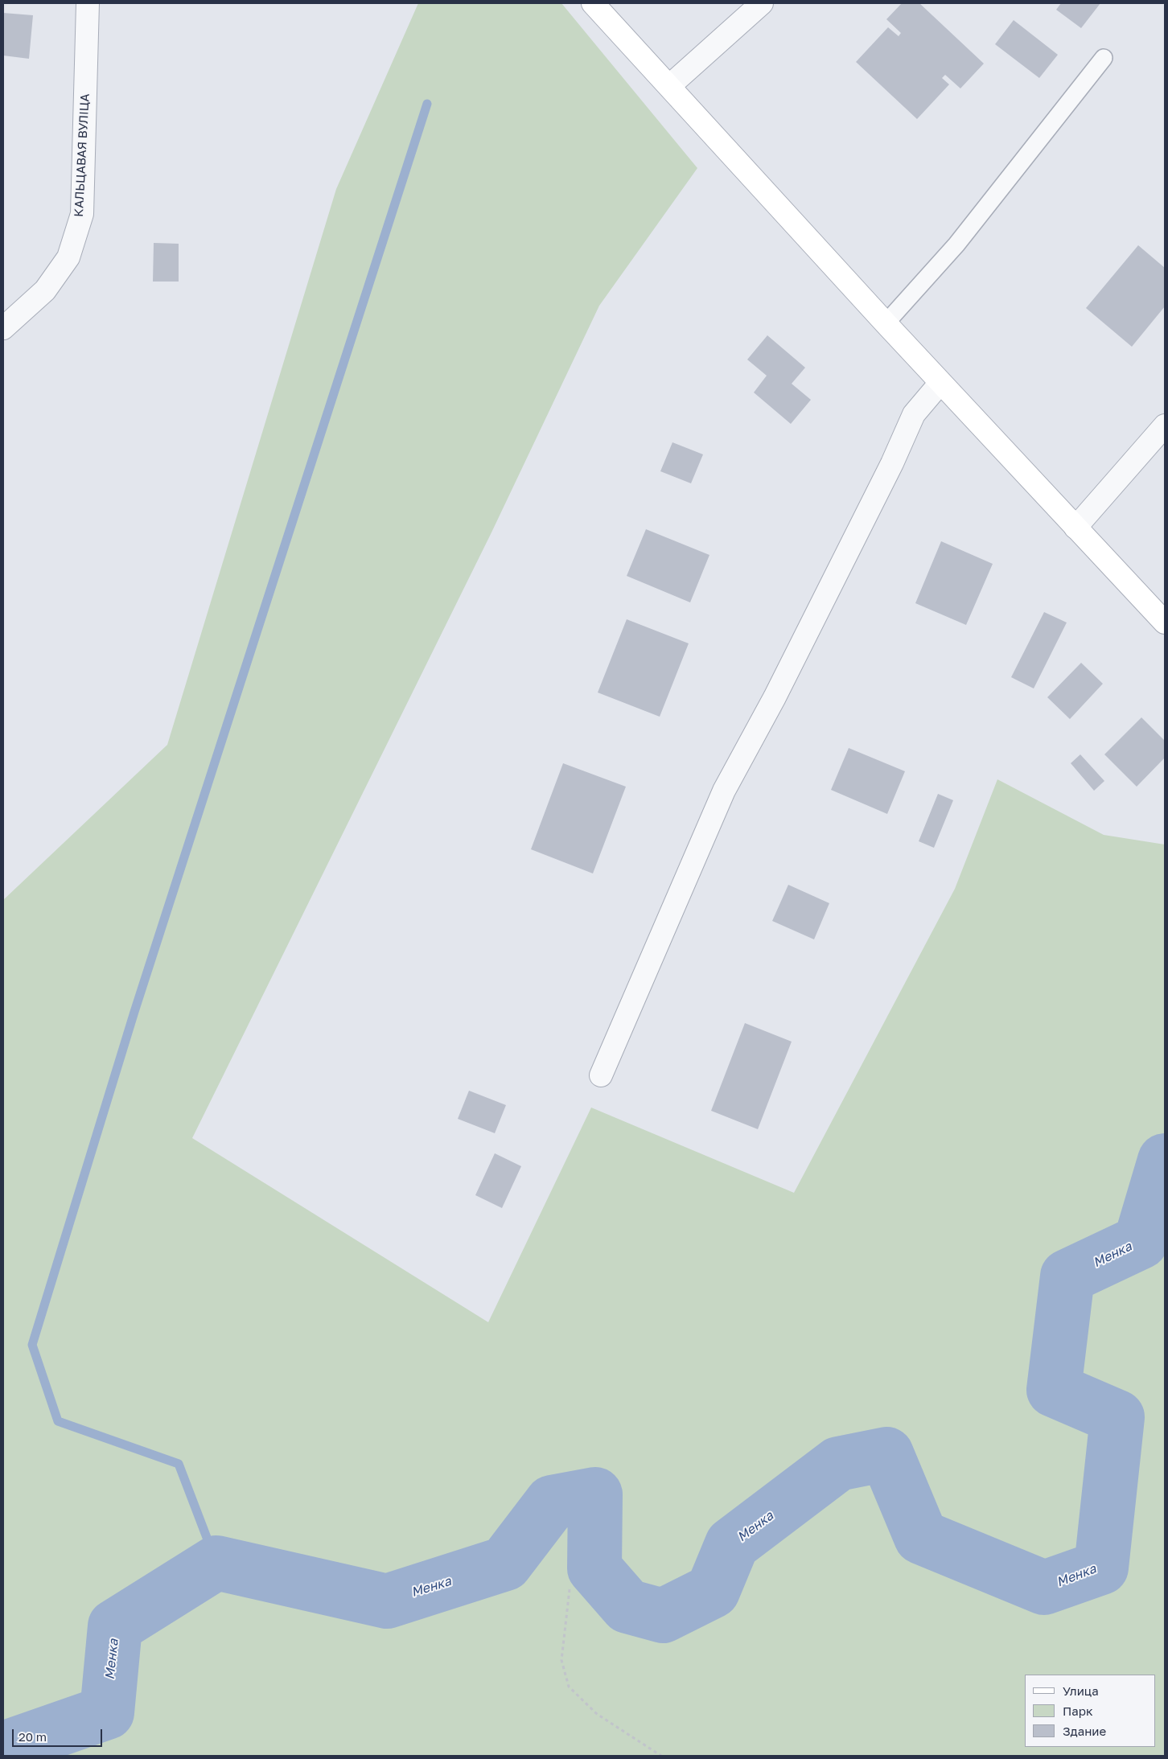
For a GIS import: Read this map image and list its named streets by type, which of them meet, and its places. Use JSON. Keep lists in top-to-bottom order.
{
  "streets": {
    "street": ["КАЛЬЦАВАЯ ВУЛІЦА"]
  },
  "water": ["Менка"],
  "legend": ["Улица", "Парк", "Здание"],
  "scale_bar": "20 m"
}
